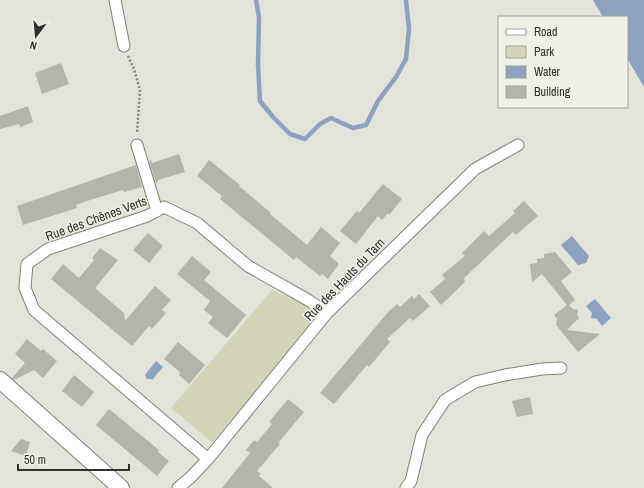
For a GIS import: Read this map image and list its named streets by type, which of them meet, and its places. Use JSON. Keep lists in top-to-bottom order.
{
  "streets": {
    "street": ["Rue des Chênes Verts", "Rue des Hauts du Tarn"]
  },
  "crossings": [
    ["Rue des Chênes Verts", "Rue des Hauts du Tarn"]
  ],
  "legend": [
    "Road",
    "Park",
    "Water",
    "Building"
  ],
  "scale_bar": "50 m",
  "north": "bottom"
}
